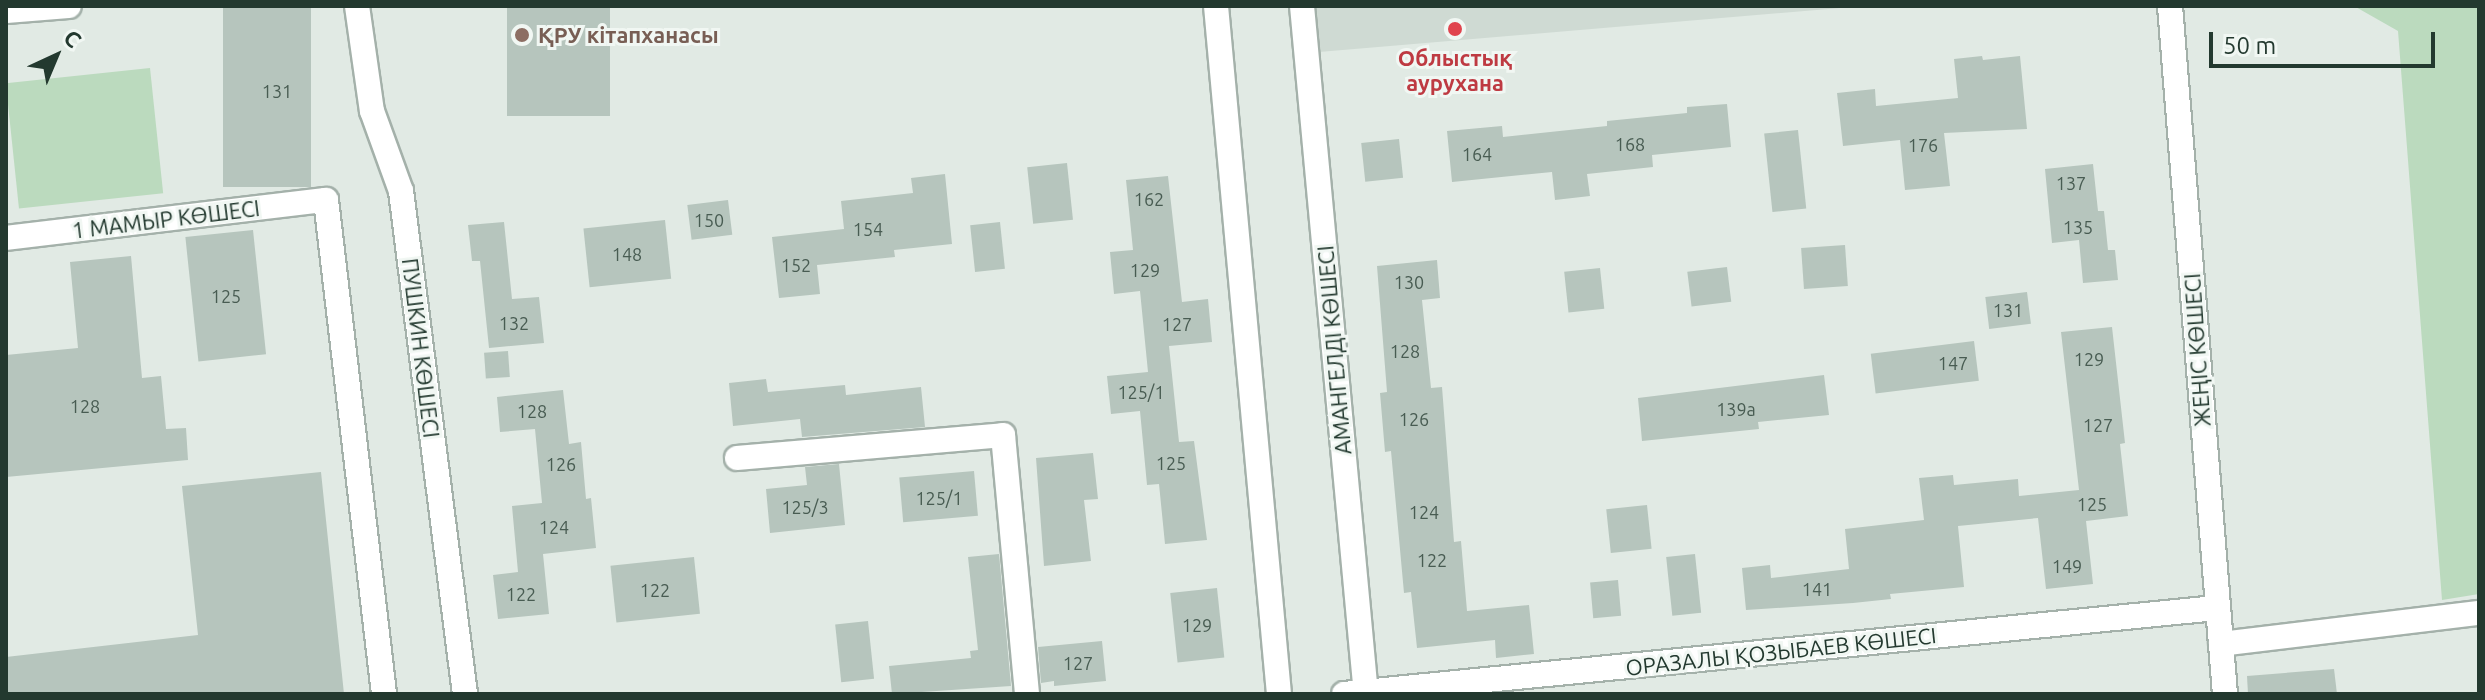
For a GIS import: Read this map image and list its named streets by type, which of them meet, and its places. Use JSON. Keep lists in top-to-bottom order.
{
  "streets": {
    "street": [
      "1 МАМЫР КӨШЕСІ",
      "ПУШКИН КӨШЕСІ",
      "АМАНГЕЛДІ КӨШЕСІ",
      "ЖЕҢІС КӨШЕСІ",
      "ОРАЗАЛЫ ҚОЗЫБАЕВ КӨШЕСІ"
    ]
  },
  "crossings": [
    ["АМАНГЕЛДІ КӨШЕСІ", "ОРАЗАЛЫ ҚОЗЫБАЕВ КӨШЕСІ"],
    ["ЖЕҢІС КӨШЕСІ", "ОРАЗАЛЫ ҚОЗЫБАЕВ КӨШЕСІ"]
  ],
  "places": ["Облыстық аурухана", "ҚРУ кітапханасы"],
  "house_numbers": [
    "131",
    "168",
    "176",
    "164",
    "137",
    "162",
    "150",
    "135",
    "154",
    "148",
    "152",
    "129",
    "130",
    "125",
    "131",
    "132",
    "127",
    "128",
    "129",
    "147",
    "125/1",
    "128",
    "139а",
    "128",
    "126",
    "127",
    "125",
    "126",
    "125/1",
    "125",
    "125/3",
    "124",
    "124",
    "122",
    "149",
    "141",
    "122",
    "122",
    "129",
    "127"
  ],
  "scale_bar": "50 m",
  "north": "top right"
}
